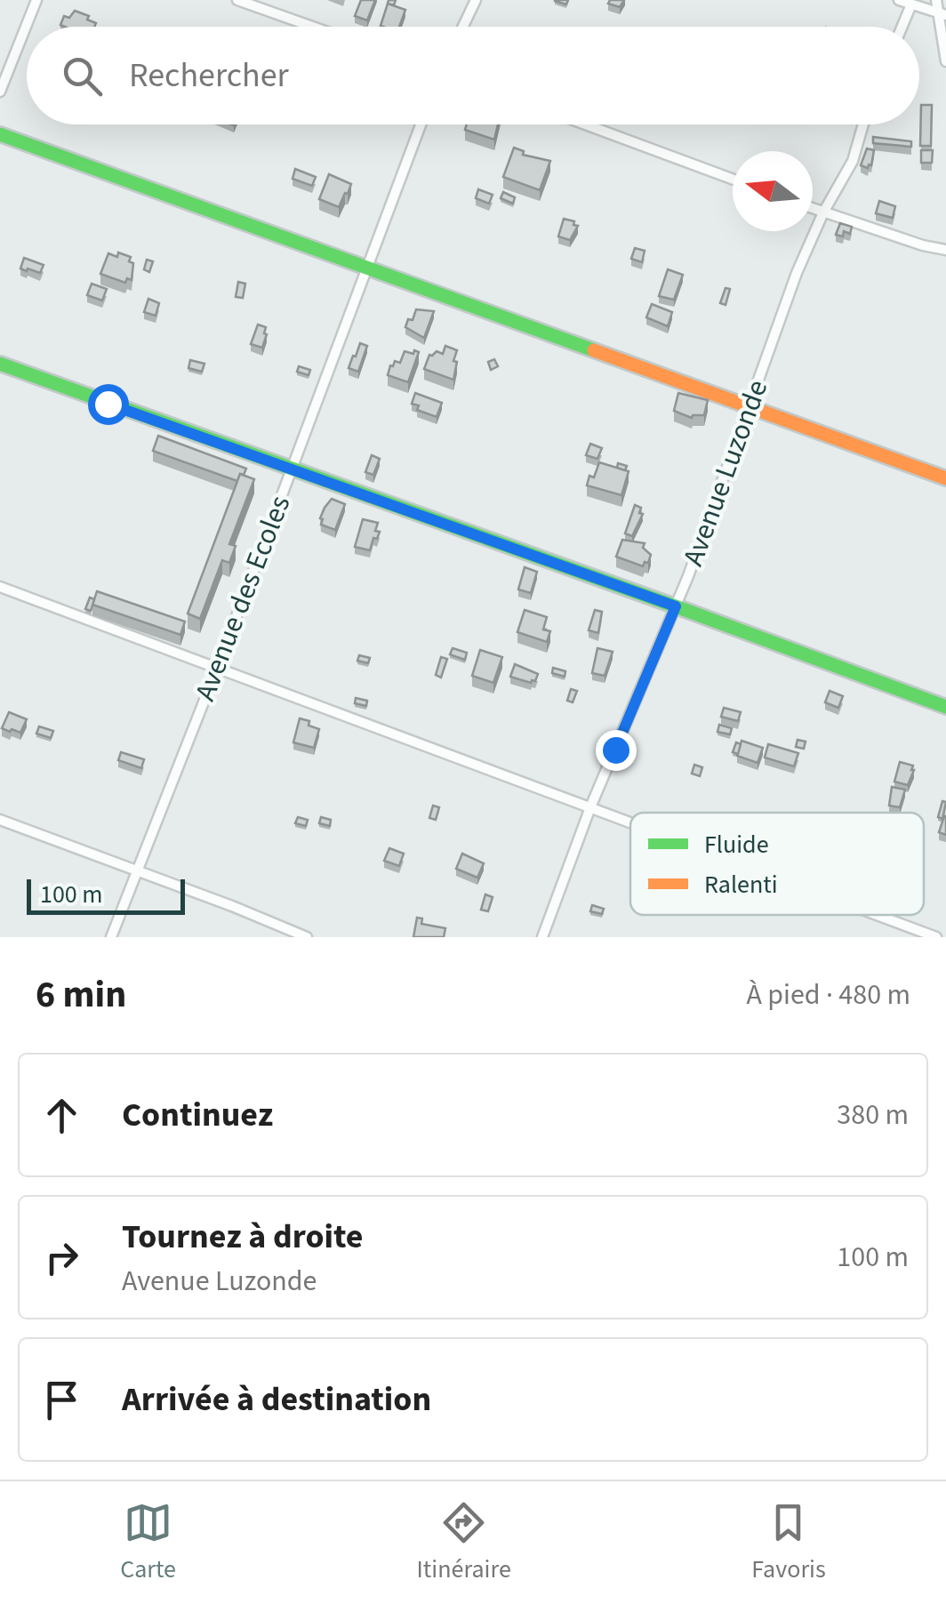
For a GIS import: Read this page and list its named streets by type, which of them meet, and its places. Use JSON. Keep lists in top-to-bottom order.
{
  "streets": {
    "street": ["Avenue Luzonde", "Avenue des Ecoles"]
  },
  "legend": ["Fluide", "Ralenti"],
  "scale_bar": "100 m",
  "north": "left",
  "page": {
    "search": "Rechercher",
    "scale": "100 m",
    "heading": ["6 min", "À pied · 480 m"],
    "list": [
      ["Continuez", "380 m"],
      ["Tournez à droite", "Avenue Luzonde", "100 m"],
      "Arrivée à destination"
    ],
    "nav": ["Carte", "Itinéraire", "Favoris"]
  }
}
